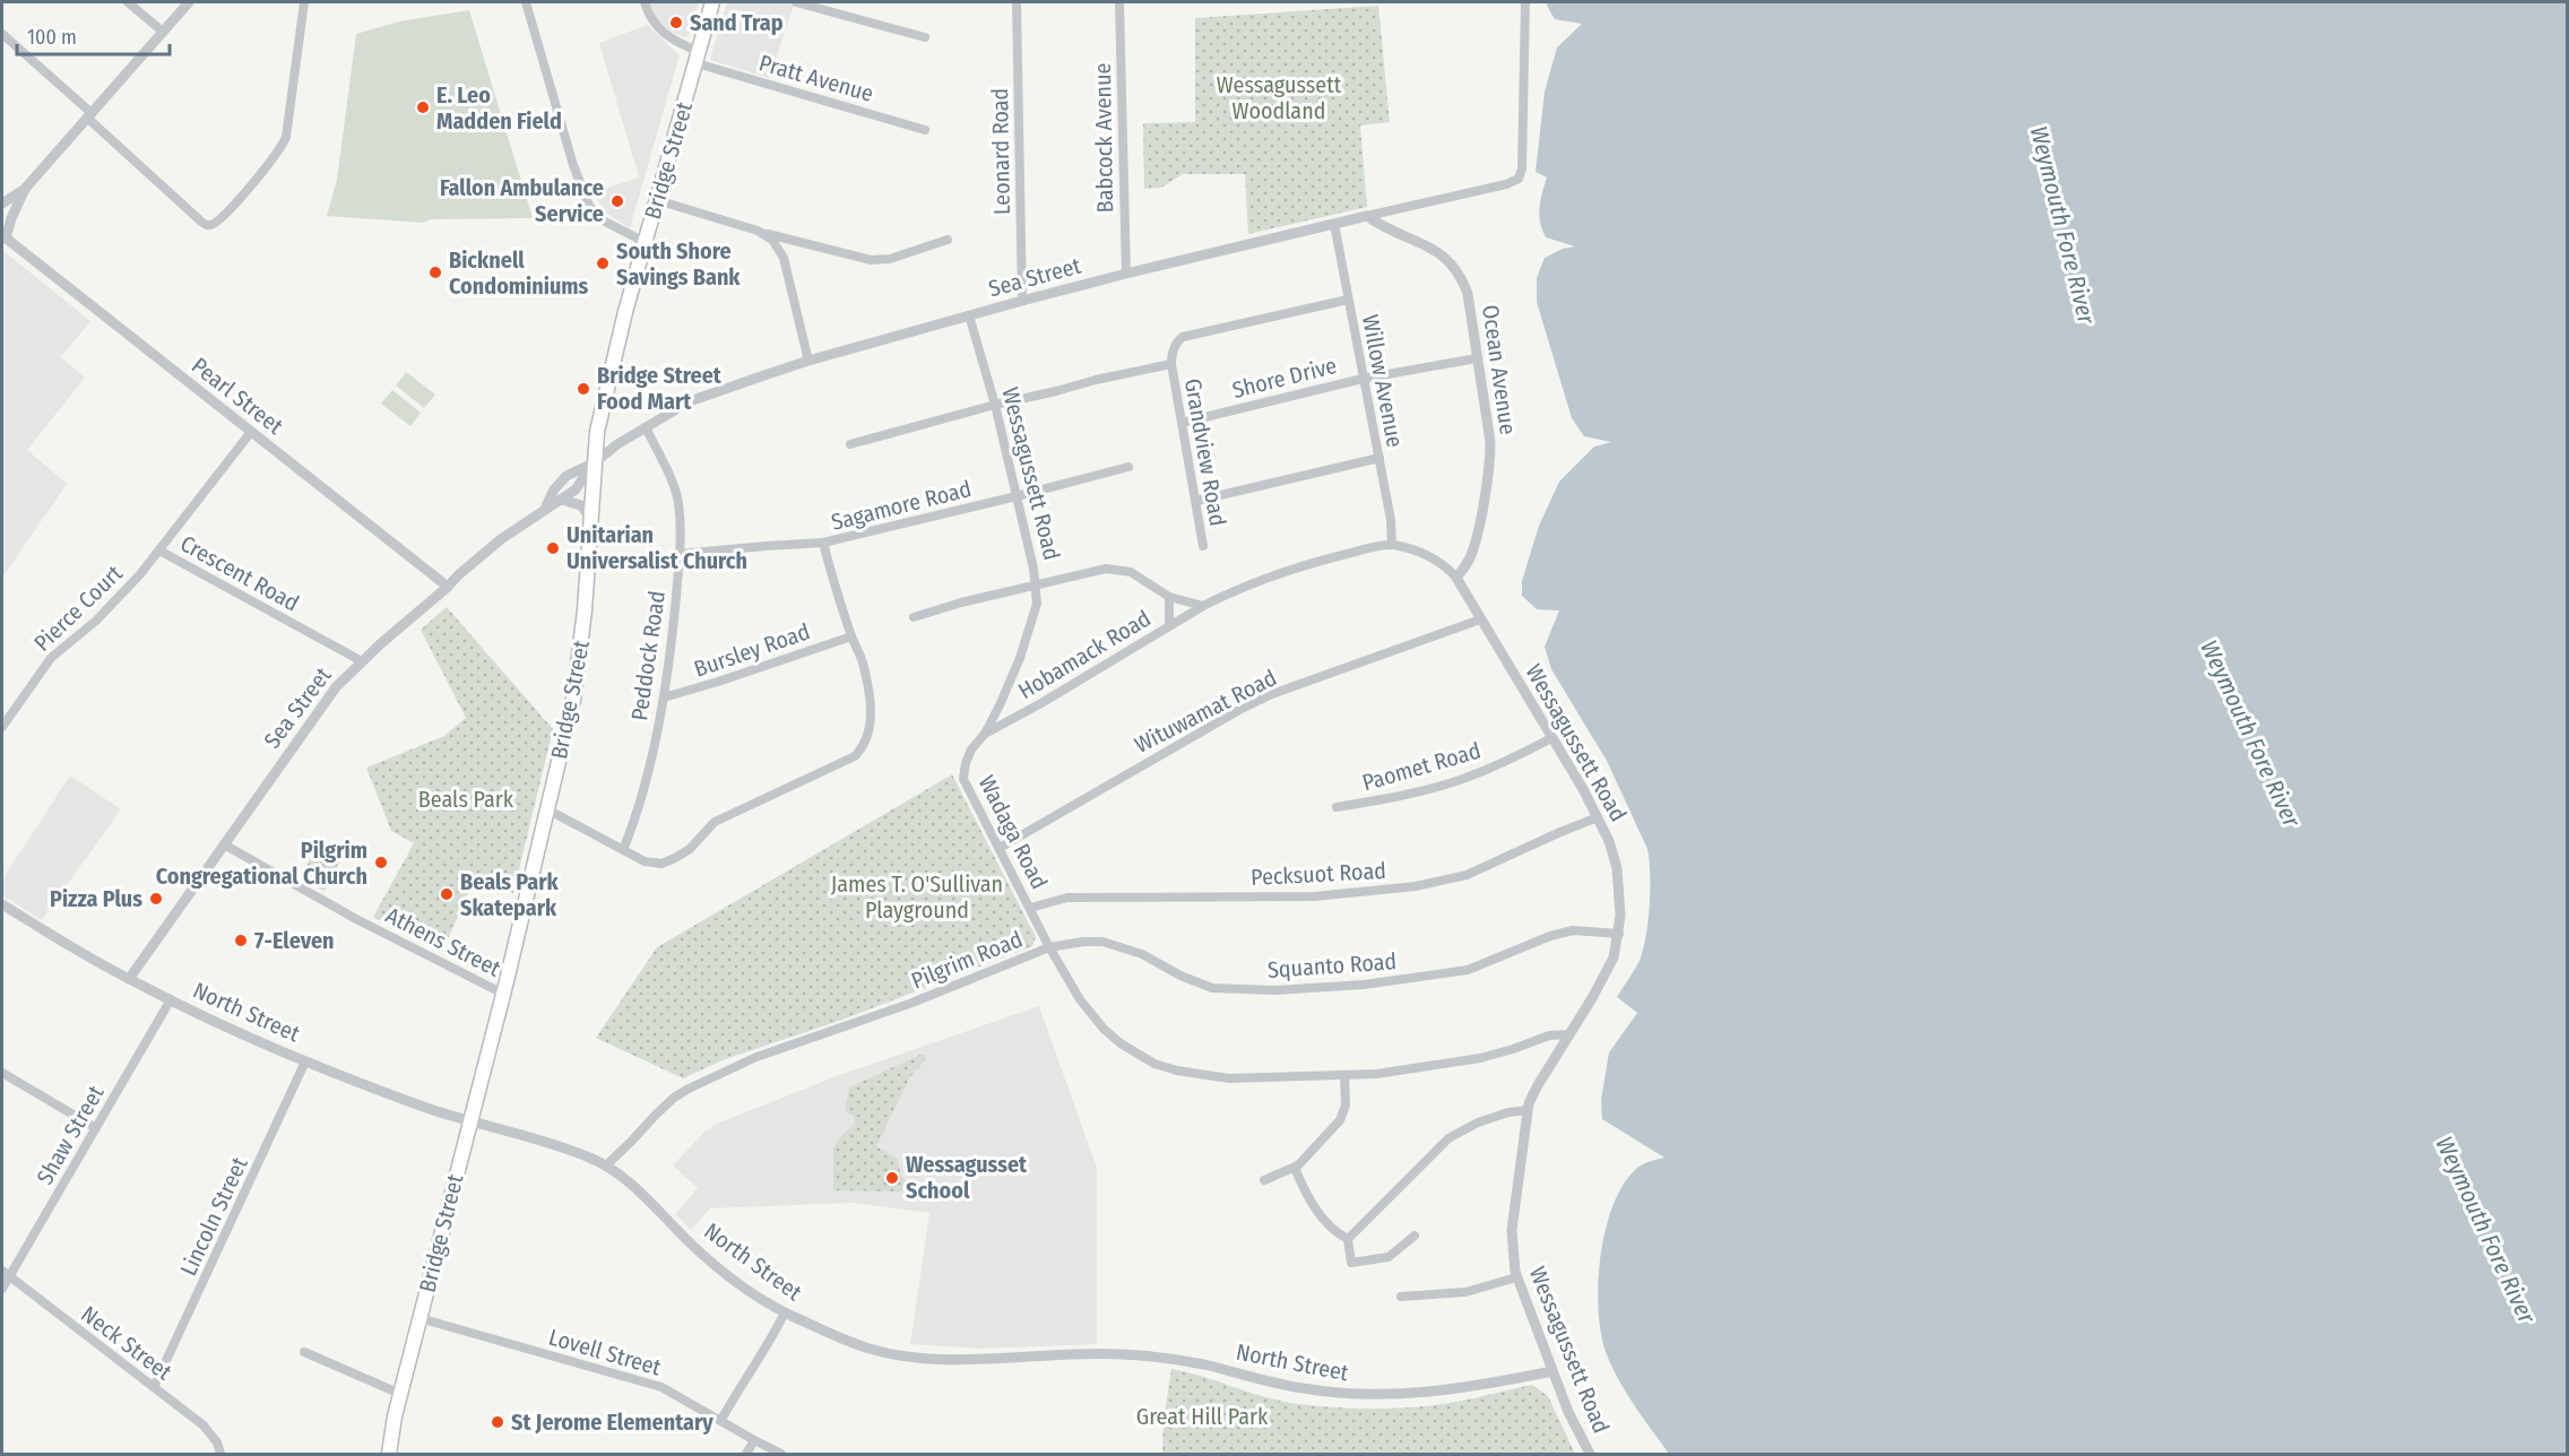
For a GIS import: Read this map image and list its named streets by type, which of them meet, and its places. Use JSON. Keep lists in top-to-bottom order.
{
  "streets": {
    "main road": ["Bridge Street"],
    "street": [
      "Pratt Avenue",
      "Babcock Avenue",
      "Leonard Road",
      "Sea Street",
      "Ocean Avenue",
      "Shore Drive",
      "Willow Avenue",
      "Pearl Street",
      "Grandview Road",
      "Wessagussett Road",
      "Sagamore Road",
      "Crescent Road",
      "Pierce Court",
      "Bursley Road",
      "Hobamack Road",
      "Peddock Road",
      "Wituwamat Road",
      "Paomet Road",
      "Wadaga Road",
      "Pecksuot Road",
      "Athens Street",
      "Pilgrim Road",
      "Squanto Road",
      "North Street",
      "Shaw Street",
      "Lincoln Street",
      "Neck Street",
      "Lovell Street"
    ]
  },
  "crossings": [
    ["Pratt Avenue", "Bridge Street"],
    ["Babcock Avenue", "Sea Street"],
    ["Leonard Road", "Sea Street"],
    ["Bridge Street", "Sea Street"],
    ["Bridge Street", "Athens Street"],
    ["Bridge Street", "North Street"],
    ["Bridge Street", "Lovell Street"],
    ["Sea Street", "Ocean Avenue"],
    ["Sea Street", "Willow Avenue"],
    ["Sea Street", "Pearl Street"],
    ["Sea Street", "Wessagussett Road"],
    ["Sea Street", "Crescent Road"],
    ["Sea Street", "Peddock Road"],
    ["Sea Street", "Athens Street"],
    ["Sea Street", "North Street"],
    ["Ocean Avenue", "Shore Drive"],
    ["Ocean Avenue", "Wessagussett Road"],
    ["Shore Drive", "Willow Avenue"],
    ["Shore Drive", "Grandview Road"],
    ["Willow Avenue", "Wessagussett Road"],
    ["Pearl Street", "Crescent Road"],
    ["Wessagussett Road", "Sagamore Road"],
    ["Wessagussett Road", "Hobamack Road"],
    ["Wessagussett Road", "Wituwamat Road"],
    ["Wessagussett Road", "Paomet Road"],
    ["Wessagussett Road", "Wadaga Road"],
    ["Wessagussett Road", "Pecksuot Road"],
    ["Wessagussett Road", "Pilgrim Road"],
    ["Wessagussett Road", "Squanto Road"],
    ["Wessagussett Road", "North Street"],
    ["Sagamore Road", "Peddock Road"],
    ["Crescent Road", "Pierce Court"],
    ["Bursley Road", "Peddock Road"],
    ["Hobamack Road", "Wadaga Road"],
    ["Wituwamat Road", "Wadaga Road"],
    ["Wadaga Road", "Pecksuot Road"],
    ["Wadaga Road", "Pilgrim Road"],
    ["Wadaga Road", "Squanto Road"],
    ["Pilgrim Road", "Squanto Road"],
    ["Pilgrim Road", "North Street"],
    ["North Street", "Shaw Street"],
    ["North Street", "Lincoln Street"],
    ["Shaw Street", "Neck Street"],
    ["Lincoln Street", "Neck Street"]
  ],
  "water": ["Weymouth Fore River"],
  "parks": [
    "Wessagussett Woodland",
    "Beals Park",
    "James T. O'Sullivan Playground",
    "Great Hill Park"
  ],
  "places": [
    "Sand Trap",
    "E. Leo Madden Field",
    "Fallon Ambulance Service",
    "South Shore Savings Bank",
    "Bicknell Condominiums",
    "Bridge Street Food Mart",
    "Unitarian Universalist Church",
    "Pilgrim Congregational Church",
    "Beals Park Skatepark",
    "Pizza Plus",
    "7-Eleven",
    "Wessagusset School",
    "St Jerome Elementary"
  ],
  "scale_bar": "100 m"
}
